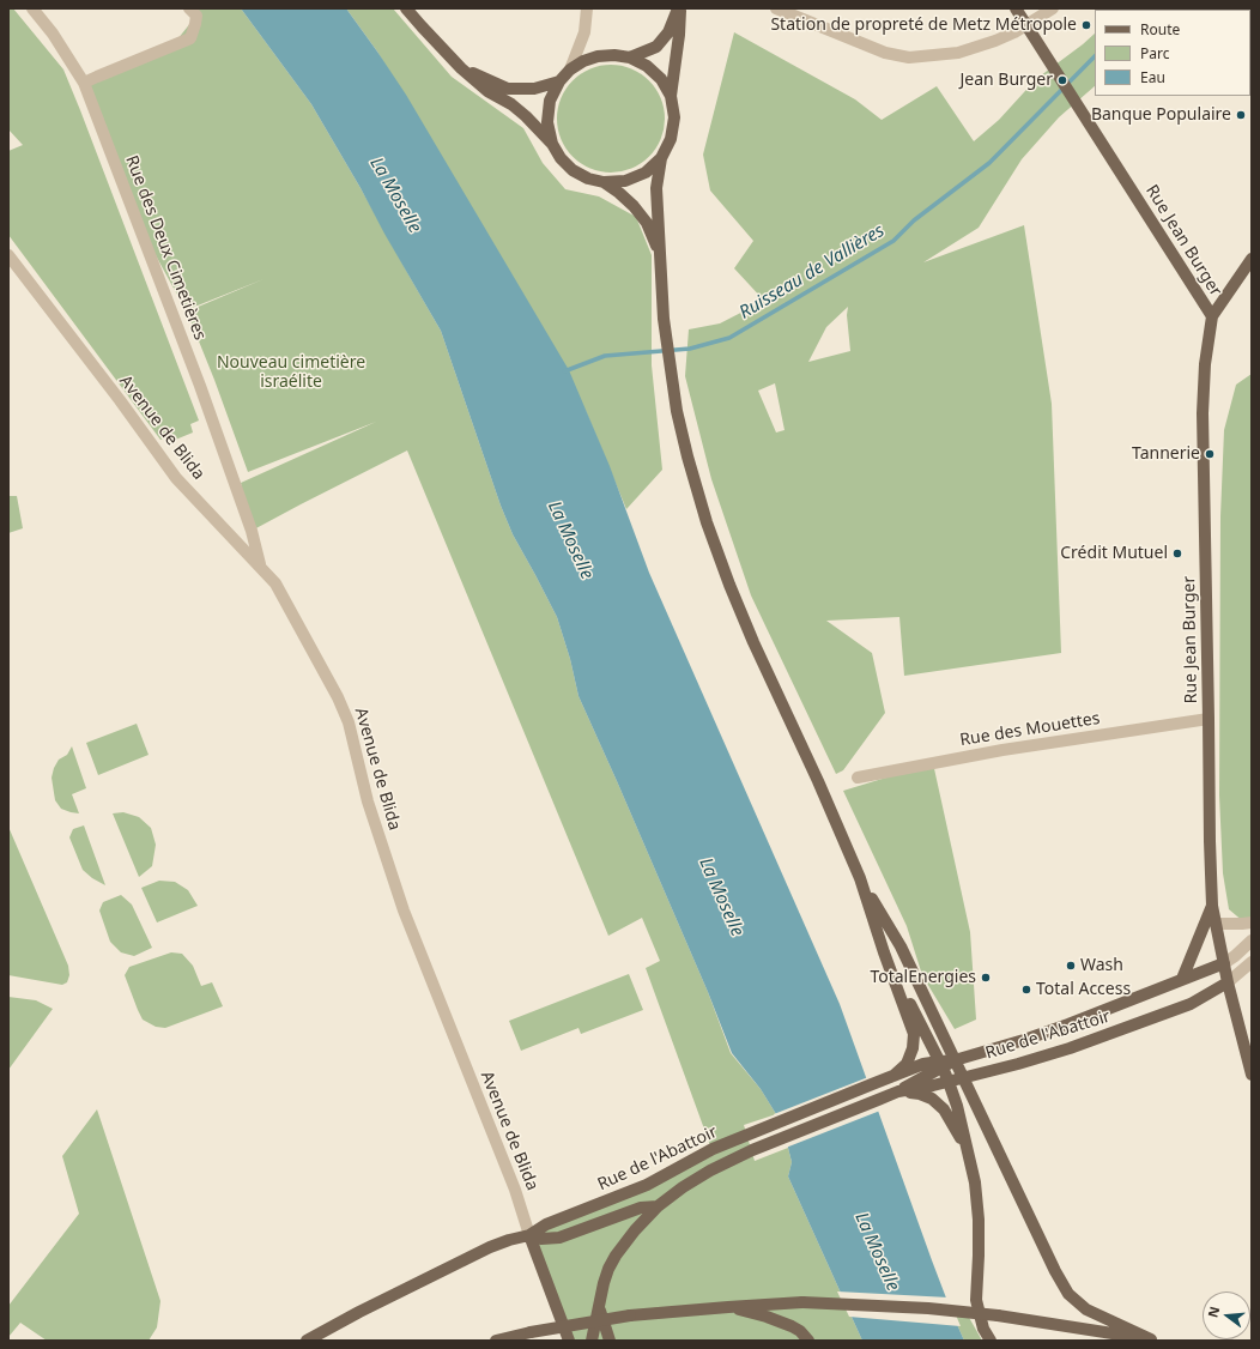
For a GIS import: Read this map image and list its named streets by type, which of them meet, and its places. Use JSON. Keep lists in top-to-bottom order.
{
  "streets": {
    "main road": ["Rue Jean Burger", "Avenue de Blida", "Rue de l'Abattoir"],
    "street": ["Rue des Deux Cimetières", "Rue des Mouettes"]
  },
  "crossings": [
    ["Rue Jean Burger", "Rue des Mouettes"],
    ["Rue Jean Burger", "Rue de l'Abattoir"],
    ["Rue des Deux Cimetières", "Avenue de Blida"],
    ["Avenue de Blida", "Rue de l'Abattoir"]
  ],
  "water": ["La Moselle", "Ruisseau de Vallières"],
  "parks": ["Nouveau cimetière israélite"],
  "places": [
    "Station de propreté de Metz Métropole",
    "Jean Burger",
    "Banque Populaire",
    "Tannerie",
    "Crédit Mutuel",
    "Wash",
    "TotalEnergies",
    "Total Access"
  ],
  "legend": ["Route", "Parc", "Eau"],
  "north": "left"
}
